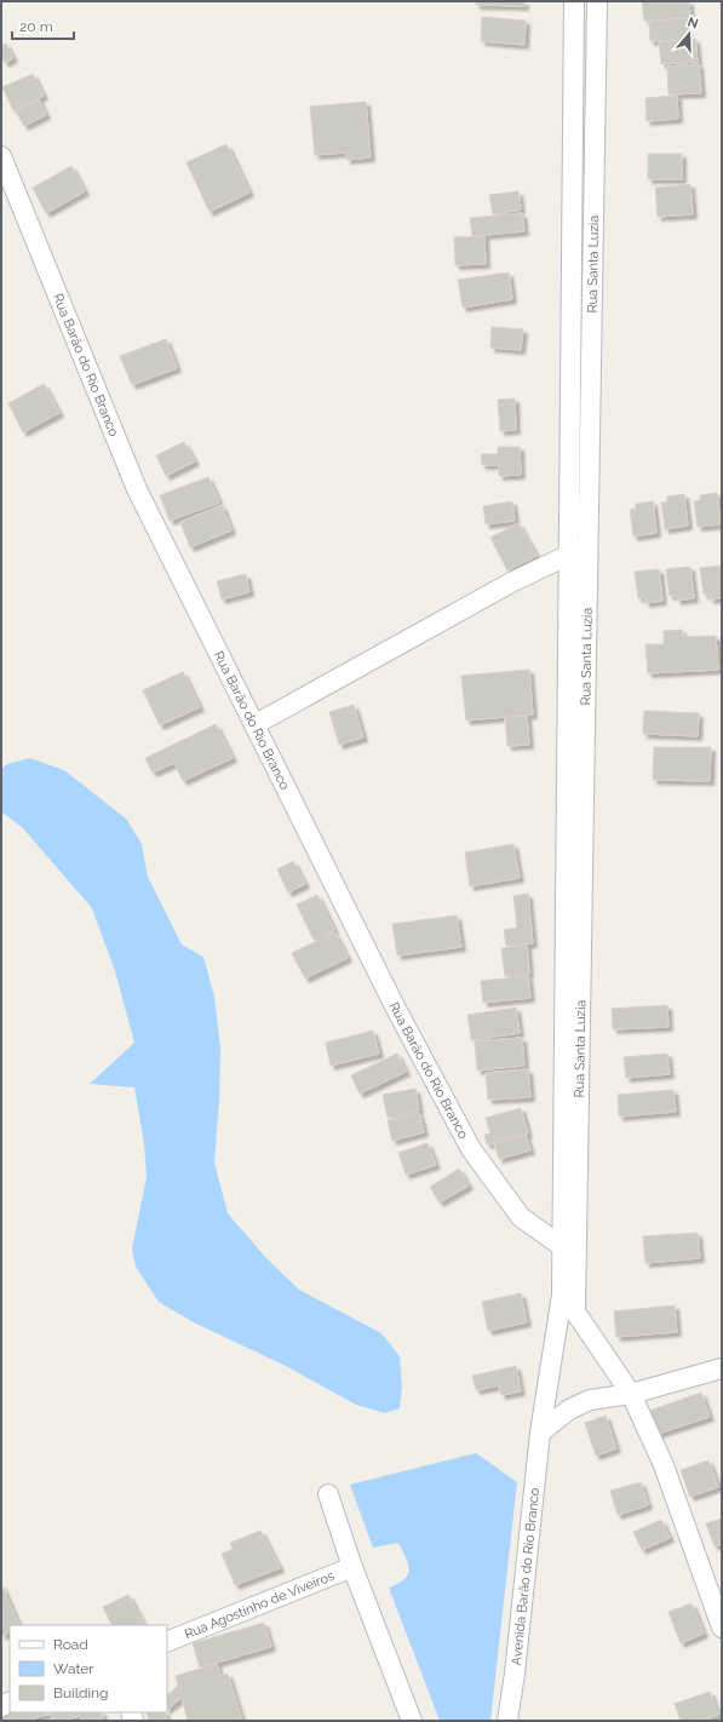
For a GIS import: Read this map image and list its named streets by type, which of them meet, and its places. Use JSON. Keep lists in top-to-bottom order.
{
  "streets": {
    "street": [
      "Rua Santa Luzia",
      "Rua Barão do Rio Branco",
      "Avenida Barão do Rio Branco",
      "Rua Agostinho de Viveiros"
    ]
  },
  "crossings": [
    ["Rua Santa Luzia", "Rua Barão do Rio Branco"],
    ["Rua Santa Luzia", "Avenida Barão do Rio Branco"]
  ],
  "legend": ["Road", "Water", "Building"],
  "scale_bar": "20 m",
  "north": "top"
}
